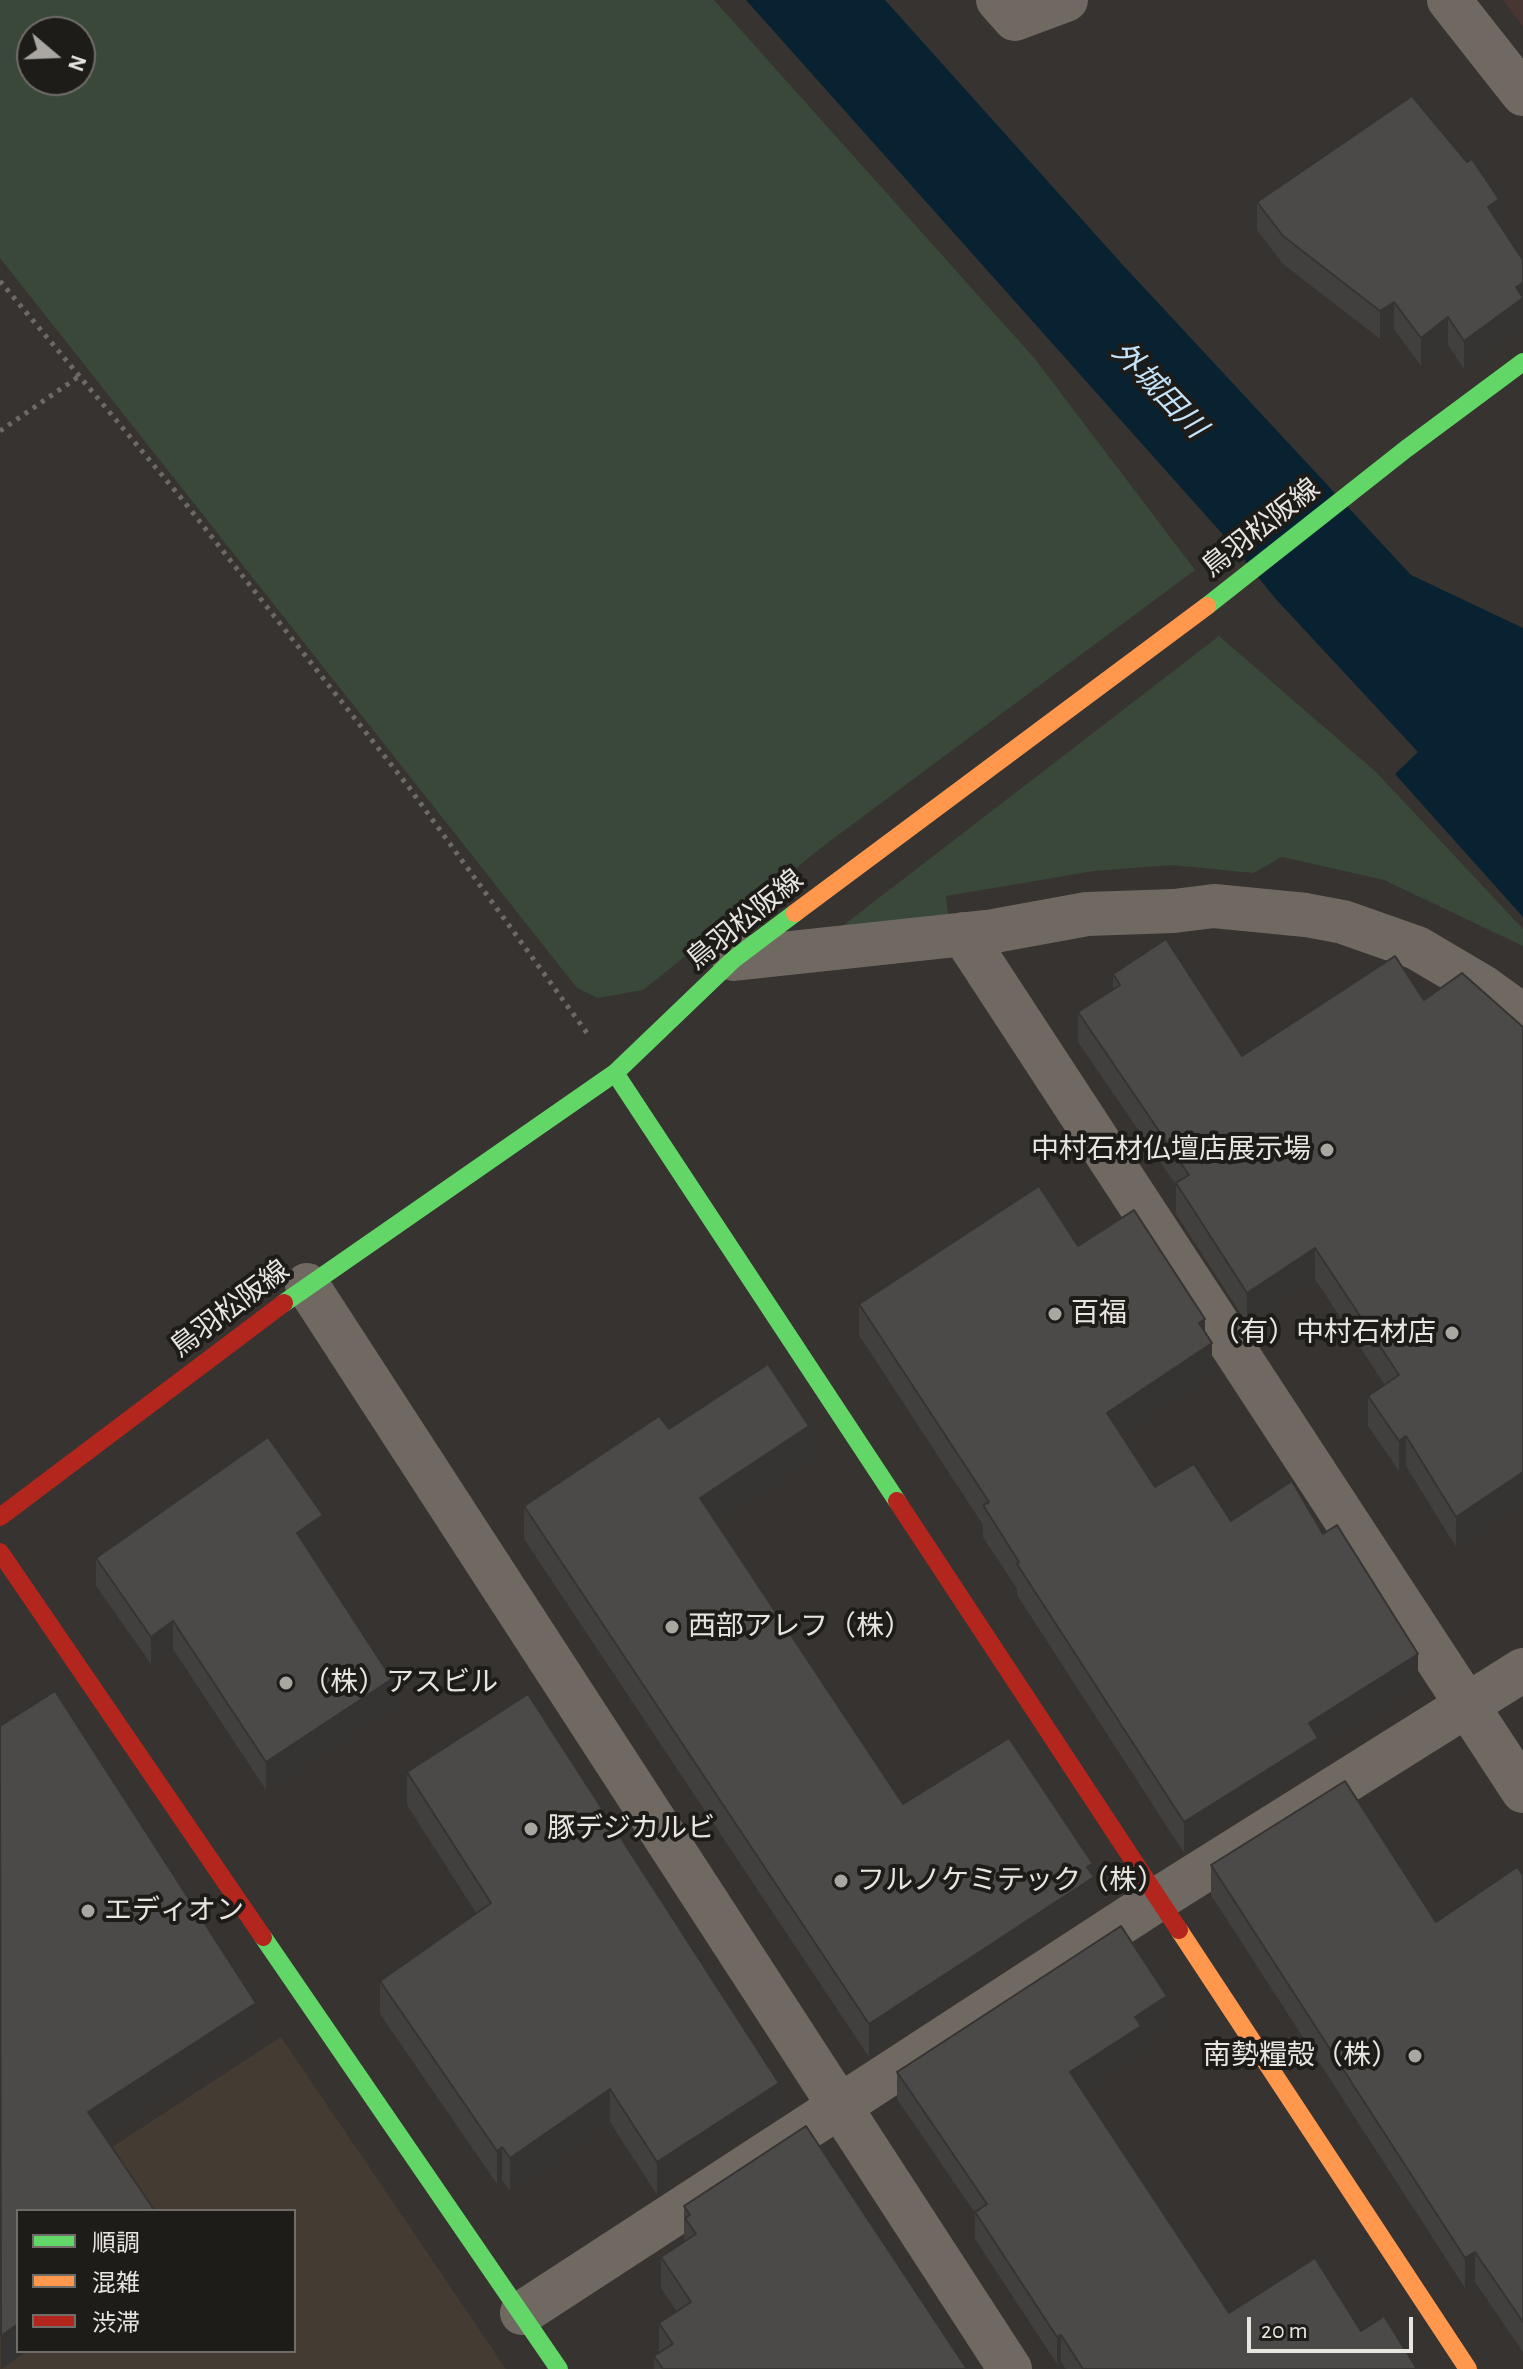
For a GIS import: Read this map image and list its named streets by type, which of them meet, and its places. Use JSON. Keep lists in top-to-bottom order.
{
  "streets": {
    "street": ["鳥羽松阪線"]
  },
  "water": ["外城田川"],
  "places": [
    "中村石材仏壇店展示場",
    "百福",
    "（有）中村石材店",
    "西部アレフ（株）",
    "（株）アスビル",
    "豚デジカルビ",
    "フルノケミテック（株）",
    "エディオン",
    "南勢糧殻（株）"
  ],
  "legend": ["順調", "混雑", "渋滞"],
  "scale_bar": "20 m",
  "north": "right"
}
